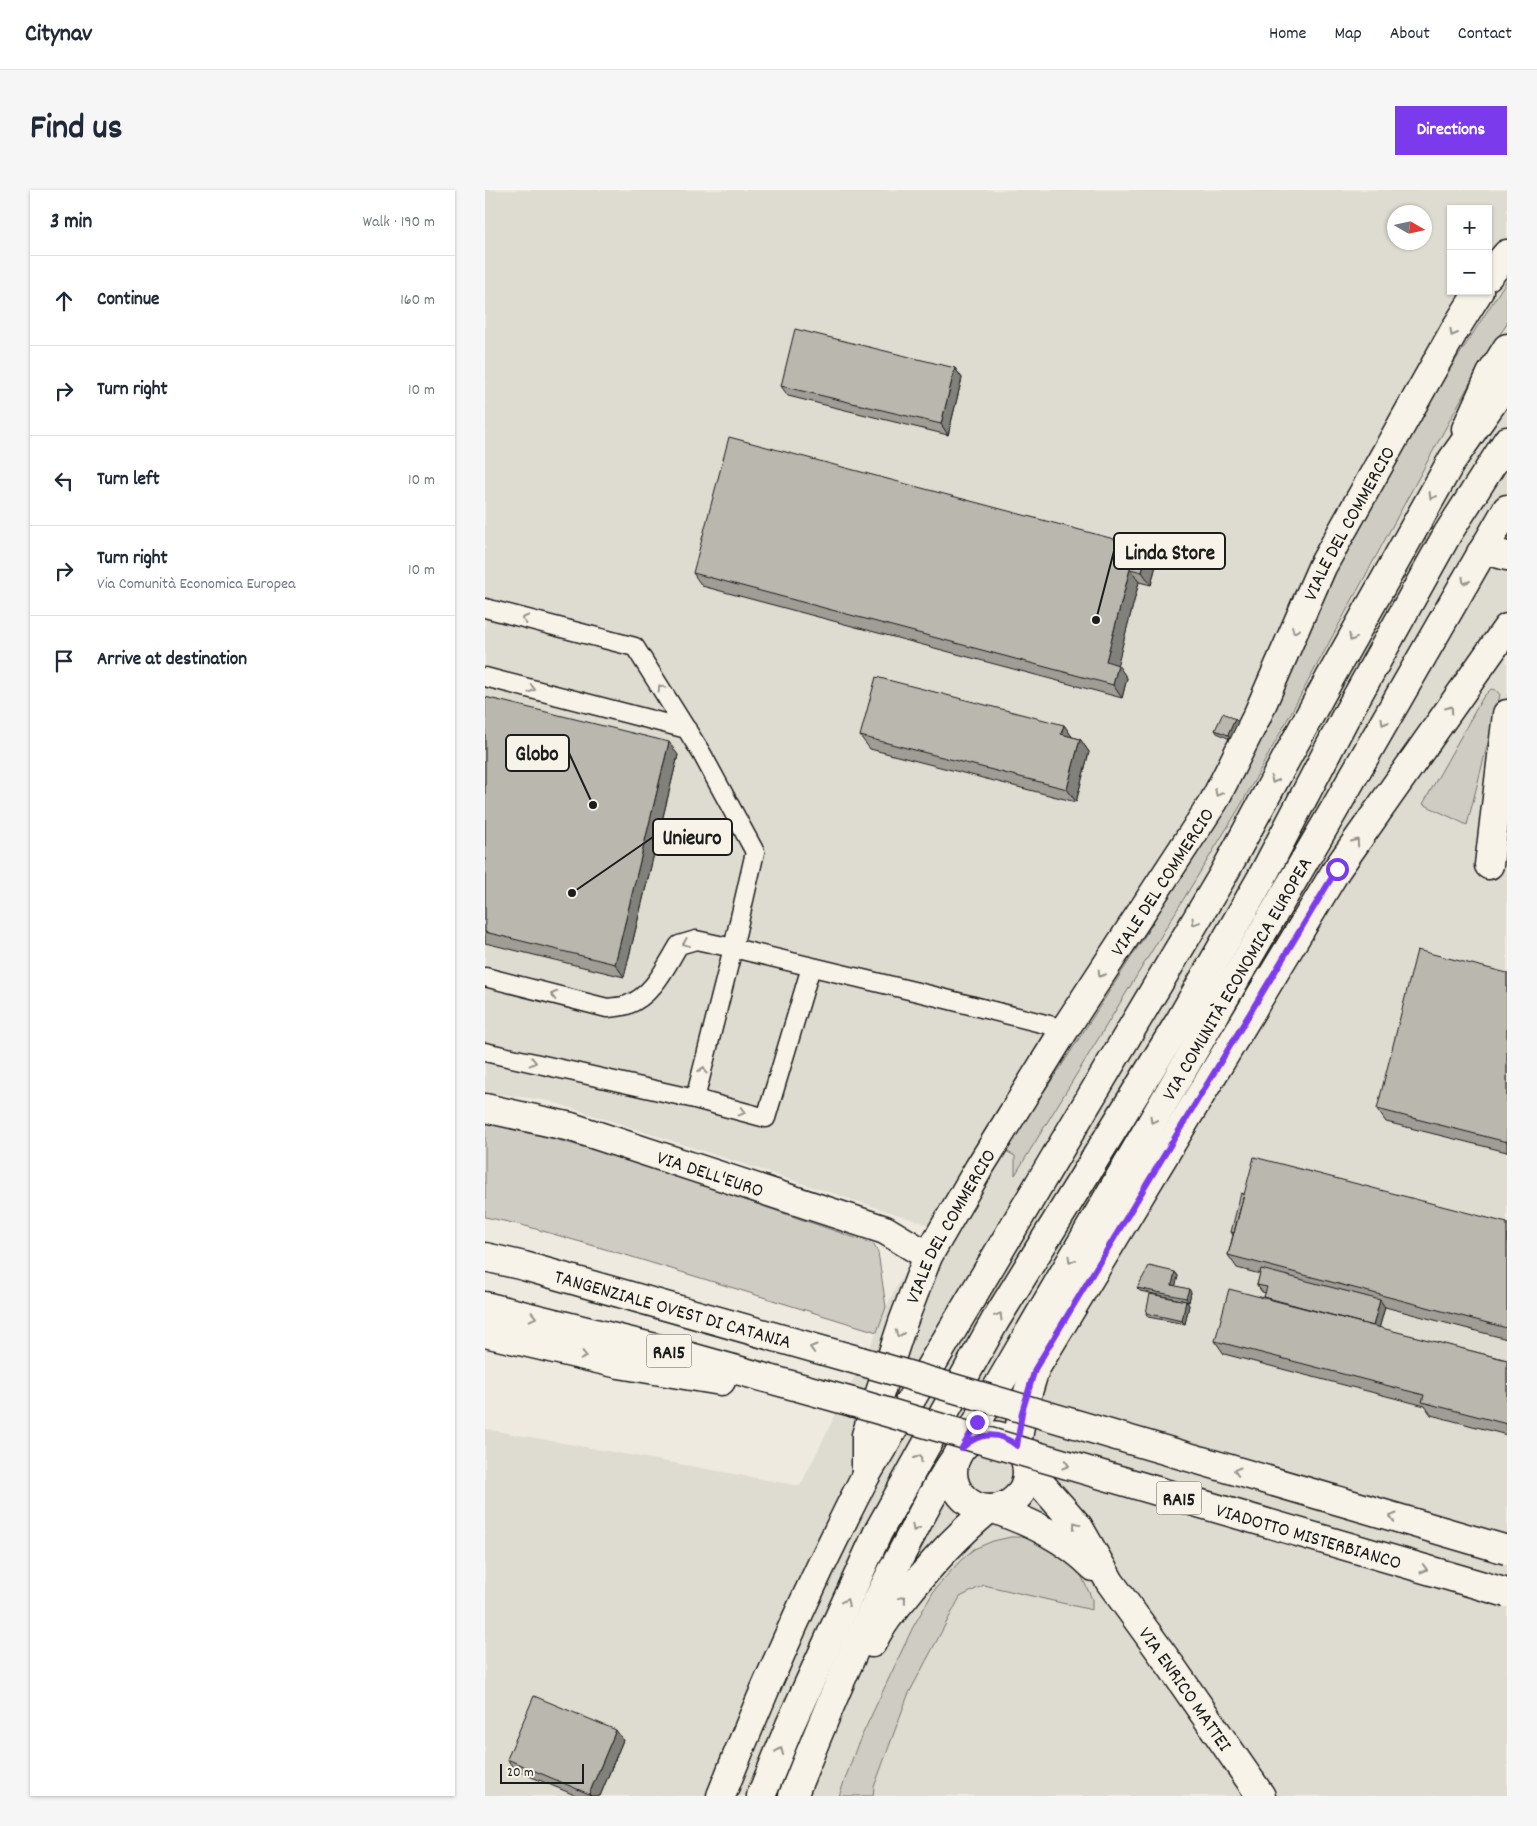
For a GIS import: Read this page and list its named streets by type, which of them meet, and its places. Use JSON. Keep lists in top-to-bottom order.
{
  "streets": {
    "main road": [
      "VIALE DEL COMMERCIO",
      "VIA COMUNITÀ ECONOMICA EUROPEA",
      "VIA DELL'EURO",
      "TANGENZIALE OVEST DI CATANIA",
      "RA15",
      "VIADOTTO MISTERBIANCO",
      "VIA ENRICO MATTEI"
    ]
  },
  "crossings": [
    ["VIALE DEL COMMERCIO", "VIA DELL'EURO"],
    ["TANGENZIALE OVEST DI CATANIA", "VIADOTTO MISTERBIANCO"]
  ],
  "places": ["Linda Store", "Globo", "Unieuro"],
  "scale_bar": "20 m",
  "north": "right",
  "page": {
    "header": "Citynav",
    "nav": [
      "Home",
      "Map",
      "About",
      "Contact"
    ],
    "title": "Find us",
    "buttons": "Directions",
    "heading": ["3 min", "Walk · 190 m"],
    "map_buttons": ["+", "−"],
    "list": [
      ["Continue", "160 m"],
      ["Turn right", "10 m"],
      ["Turn left", "10 m"],
      ["Turn right", "Via Comunità Economica Europea", "10 m"],
      "Arrive at destination"
    ],
    "scale": "20 m"
  }
}
